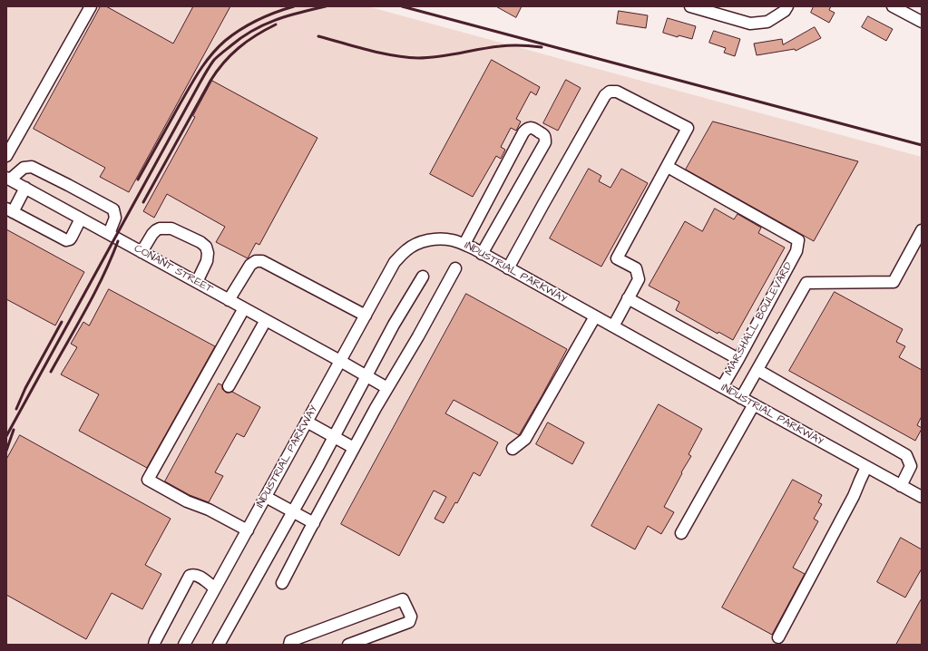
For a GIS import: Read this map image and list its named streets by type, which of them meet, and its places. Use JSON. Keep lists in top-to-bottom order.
{
  "streets": {
    "street": ["CONANT STREET", "INDUSTRIAL PARKWAY", "MARSHALL BOULEVARD"]
  },
  "crossings": [
    ["CONANT STREET", "INDUSTRIAL PARKWAY"],
    ["INDUSTRIAL PARKWAY", "MARSHALL BOULEVARD"]
  ]
}
